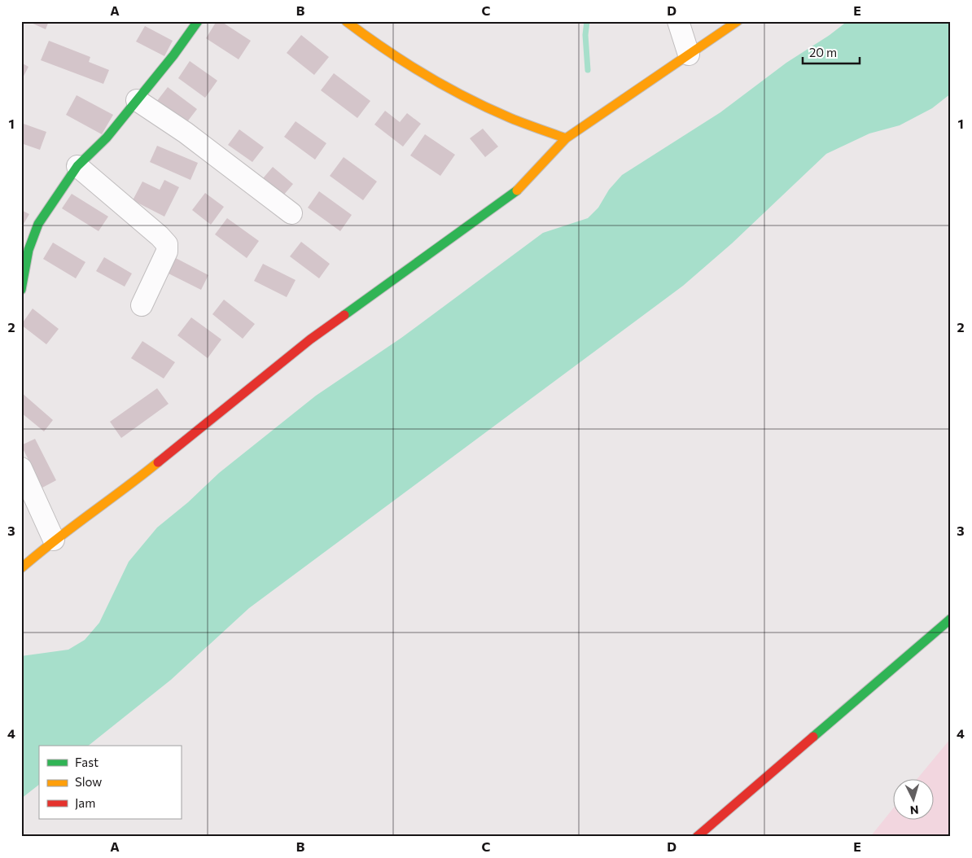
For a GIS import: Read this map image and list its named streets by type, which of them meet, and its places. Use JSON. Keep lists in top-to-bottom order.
{
  "legend": ["Fast", "Slow", "Jam"],
  "scale_bar": "20 m",
  "north": "bottom",
  "grid": {
    "columns": [
      "A",
      "B",
      "C",
      "D",
      "E"
    ],
    "rows": [
      "1",
      "2",
      "3",
      "4"
    ]
  }
}
